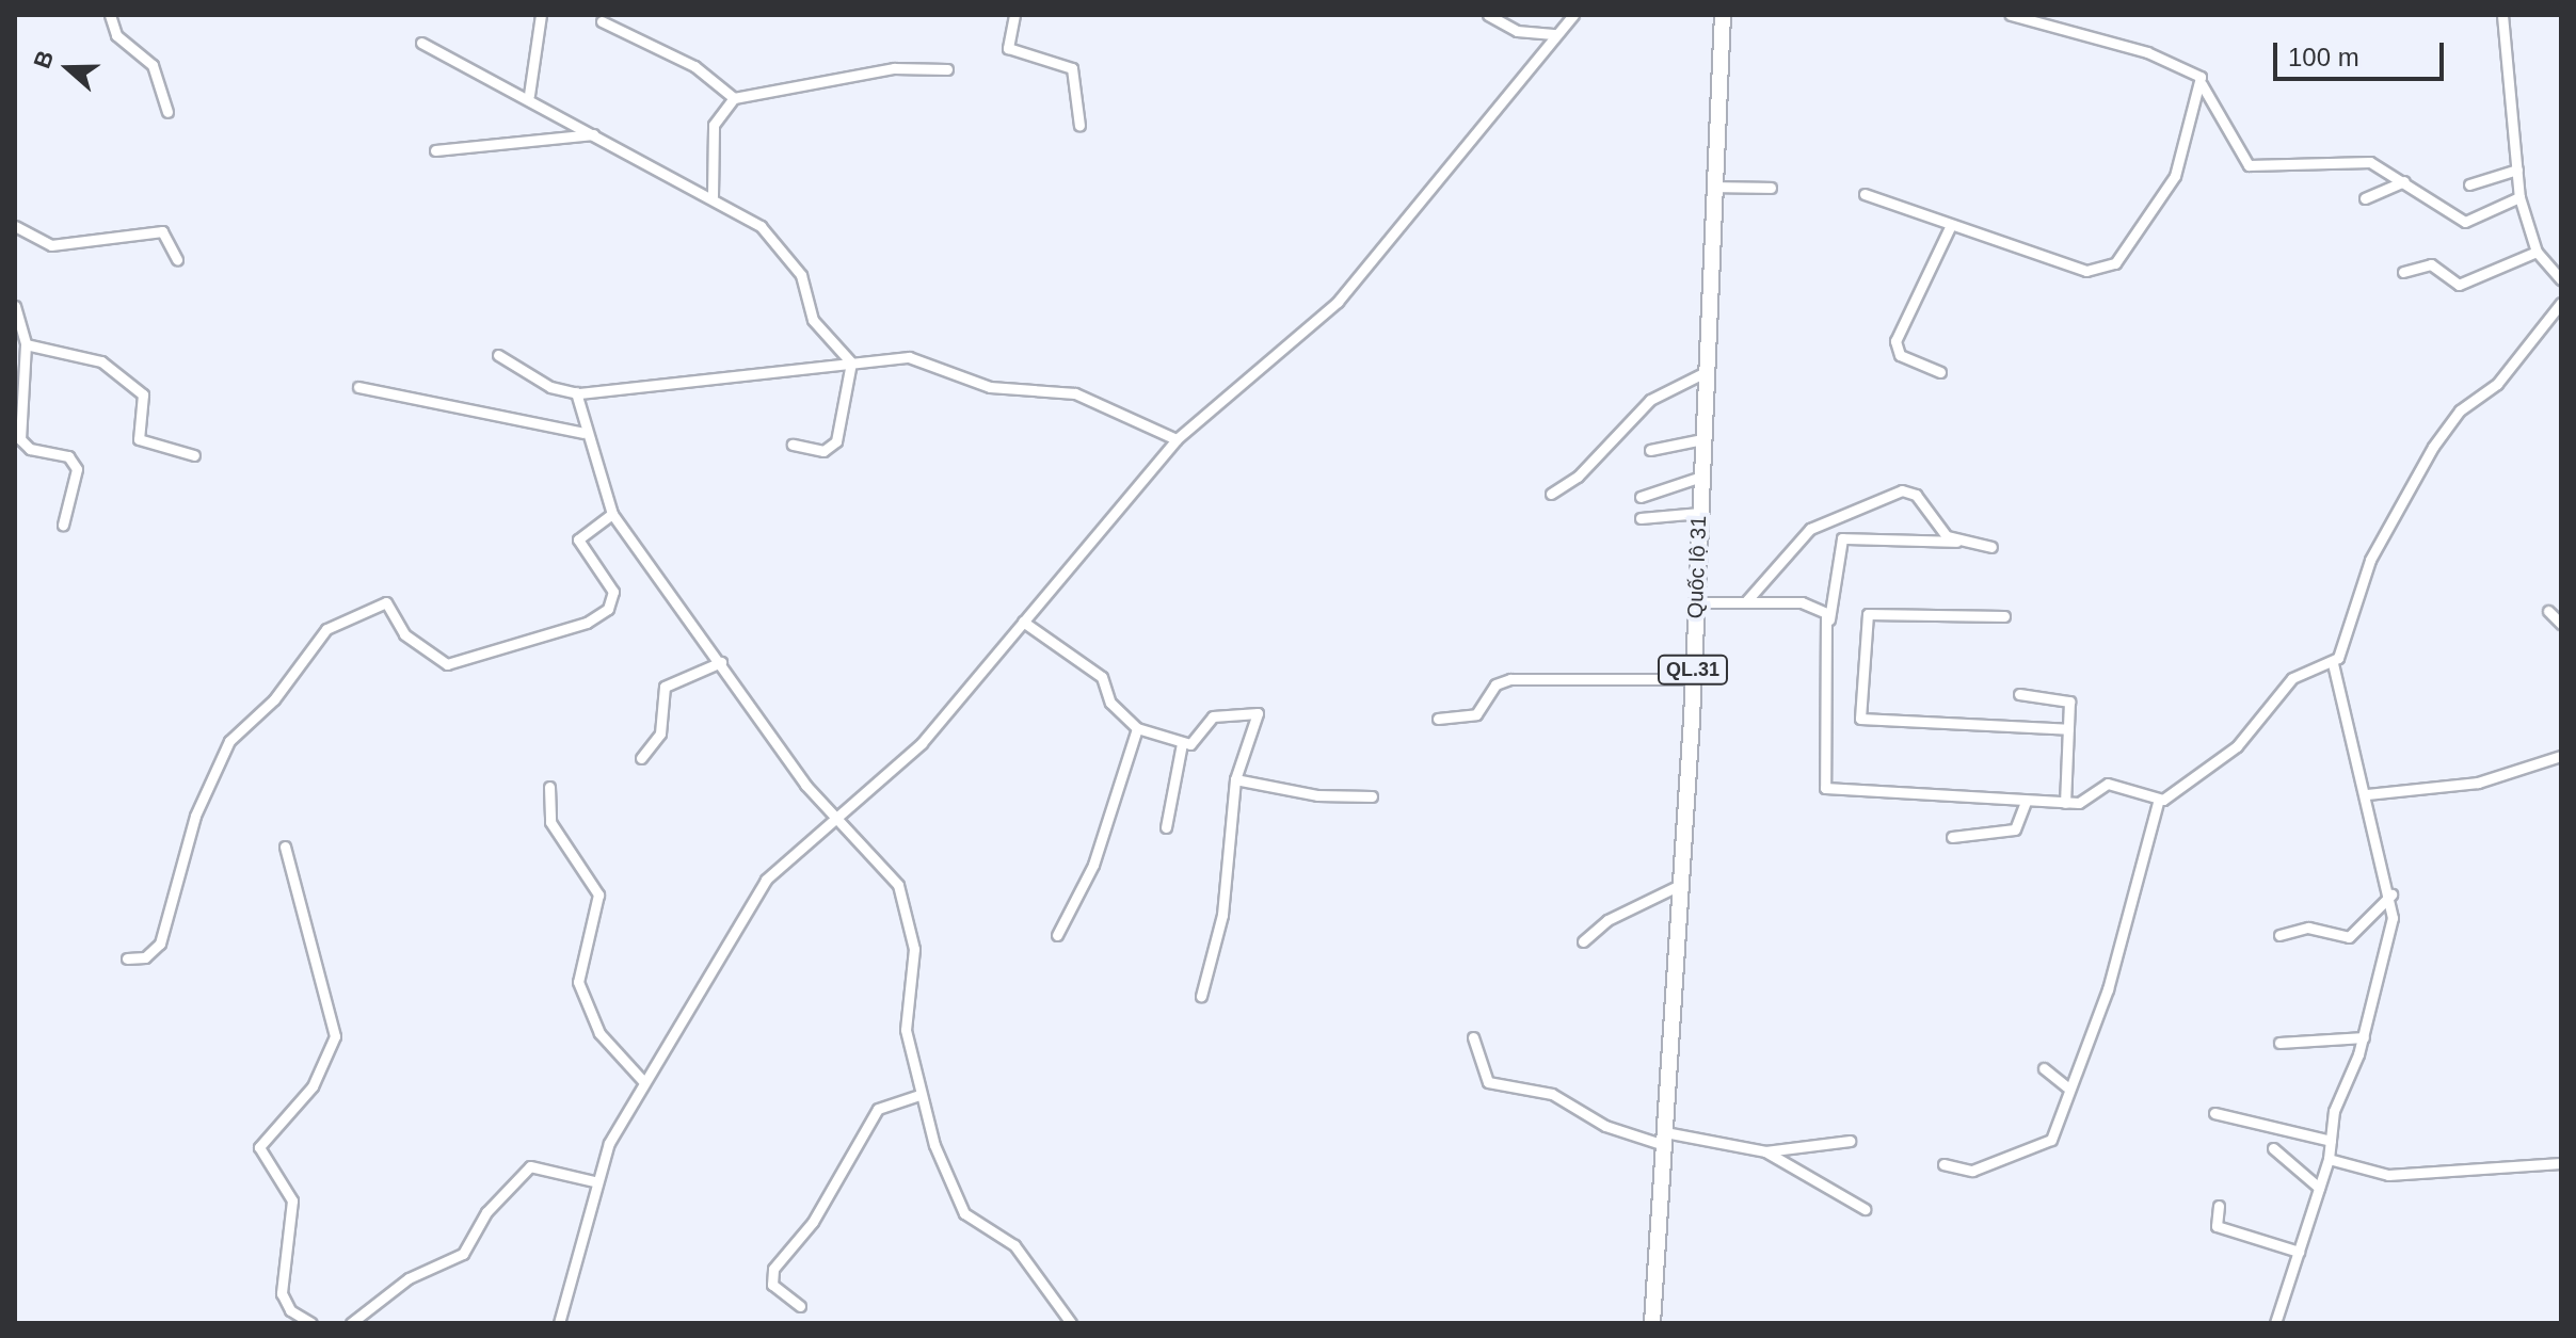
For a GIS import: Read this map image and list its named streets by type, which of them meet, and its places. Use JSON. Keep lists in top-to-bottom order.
{
  "streets": {
    "highway": ["Quốc lộ 31", "QL.31"]
  },
  "scale_bar": "100 m",
  "north": "left"
}
